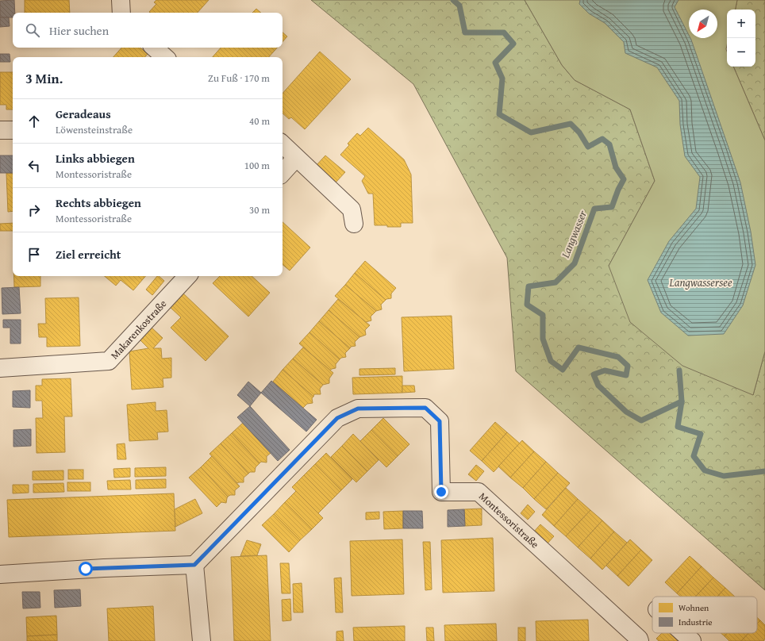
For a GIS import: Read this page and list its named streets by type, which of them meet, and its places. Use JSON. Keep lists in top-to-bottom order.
{
  "streets": {
    "street": ["Makarenkostraße", "Montessoristraße"]
  },
  "water": ["Langwasser", "Langwassersee"],
  "legend": ["Wohnen", "Industrie"],
  "north": "bottom left",
  "page": {
    "map_buttons": ["+", "−"],
    "search": "Hier suchen",
    "heading": ["3 Min.", "Zu Fuß · 170 m"],
    "list": [
      ["Geradeaus", "Löwensteinstraße", "40 m"],
      ["Links abbiegen", "Montessoristraße", "100 m"],
      ["Rechts abbiegen", "Montessoristraße", "30 m"],
      "Ziel erreicht"
    ]
  }
}
